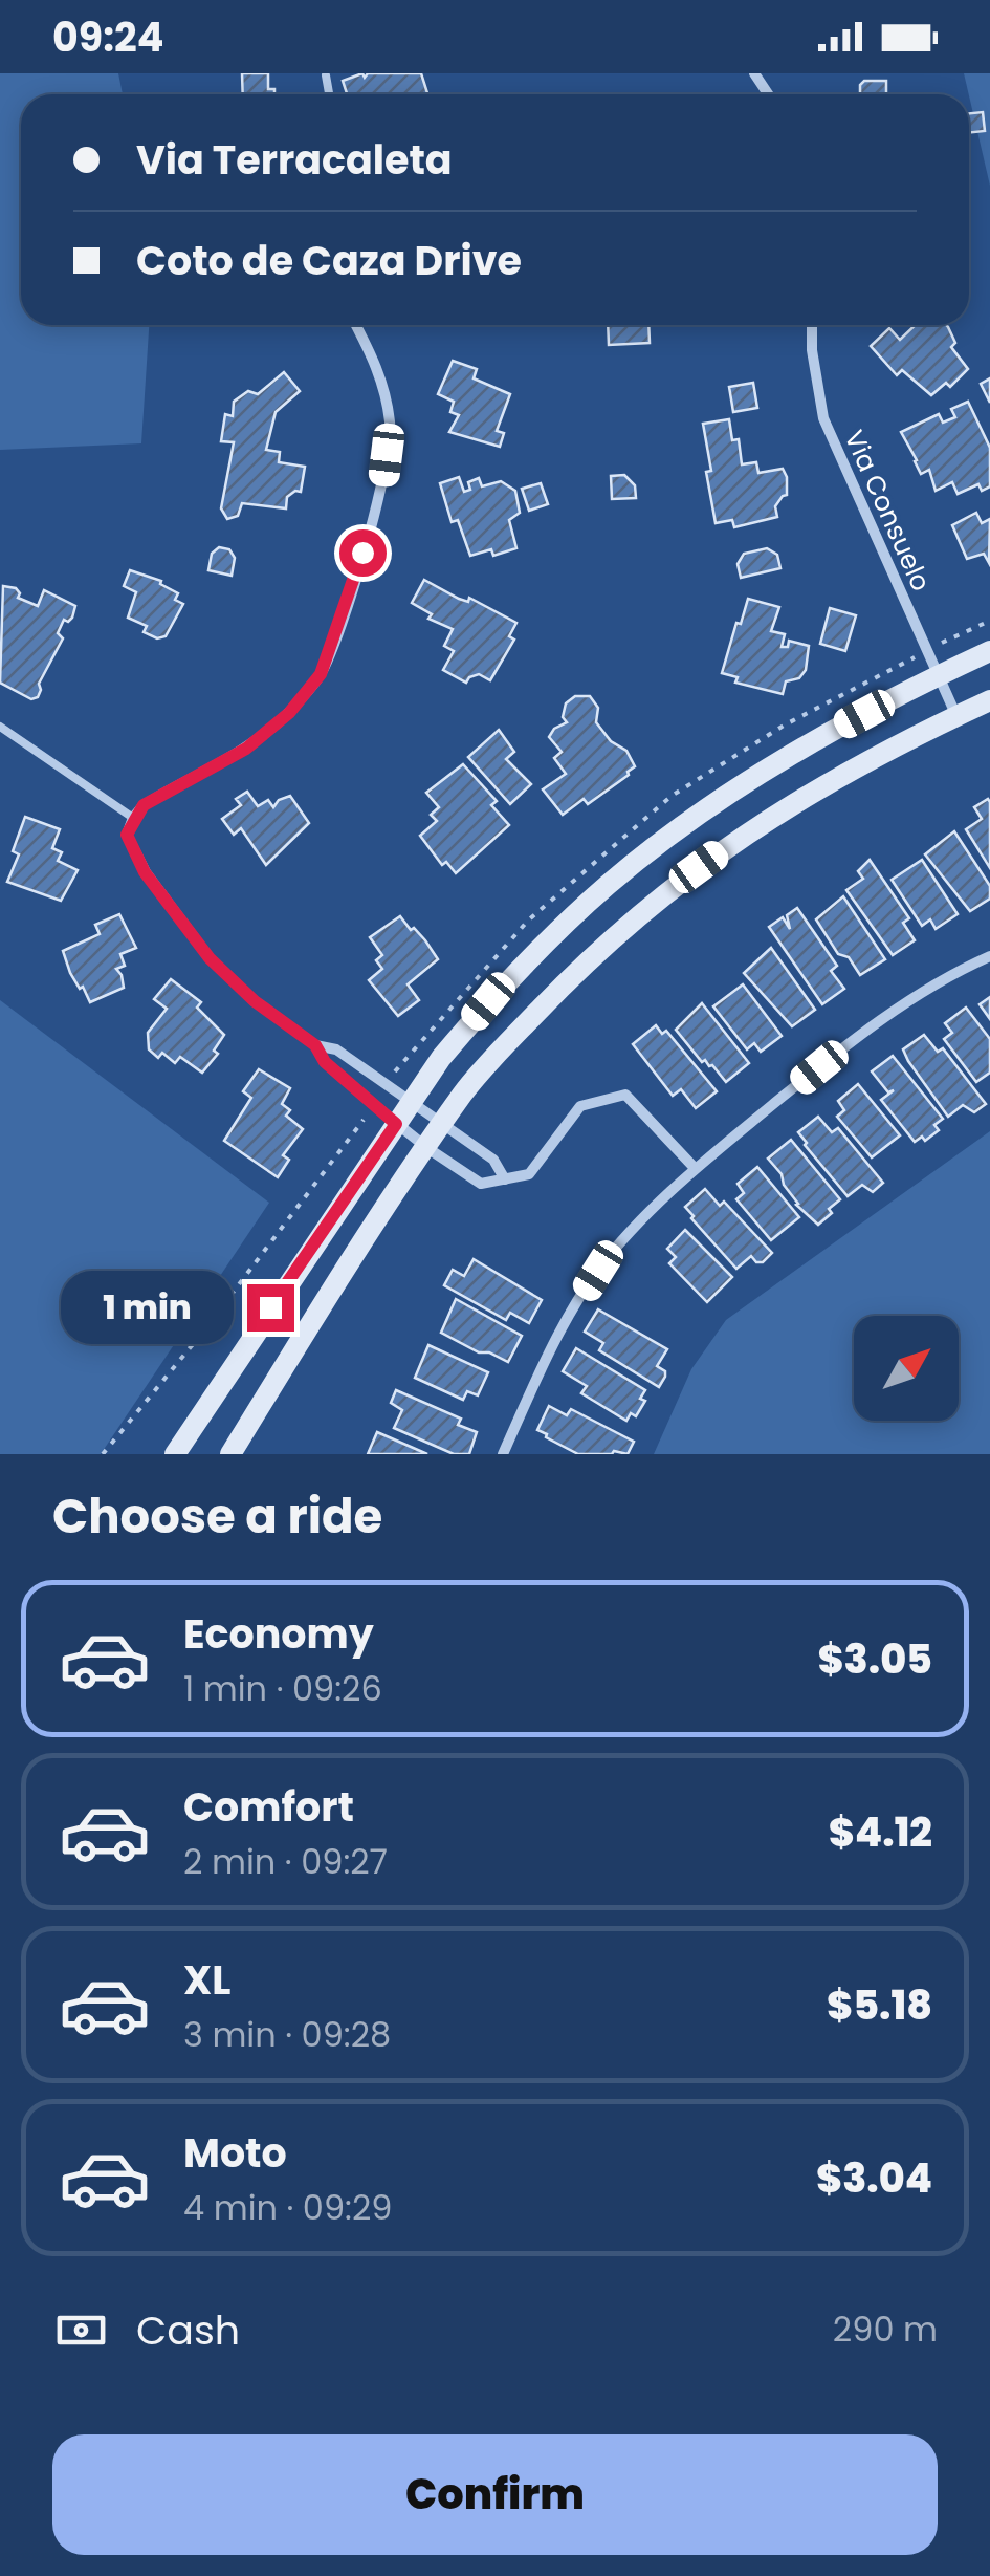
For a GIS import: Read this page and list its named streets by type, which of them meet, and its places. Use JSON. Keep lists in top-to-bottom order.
{
  "streets": {
    "street": ["Via Consuelo"]
  },
  "north": "top right",
  "page": {
    "status": "09:24",
    "banner": ["Via Terracaleta", "Coto de Caza Drive"],
    "bubble": "1 min",
    "heading": "Choose a ride",
    "list": [
      {
        "name": "Economy",
        "note": "1 min · 09:26",
        "value": "$3.05"
      },
      {
        "name": "Comfort",
        "note": "2 min · 09:27",
        "value": "$4.12"
      },
      {
        "name": "XL",
        "note": "3 min · 09:28",
        "value": "$5.18"
      },
      {
        "name": "Moto",
        "note": "4 min · 09:29",
        "value": "$3.04"
      }
    ],
    "pay": ["Cash", "290 m"],
    "buttons": "Confirm"
  }
}
